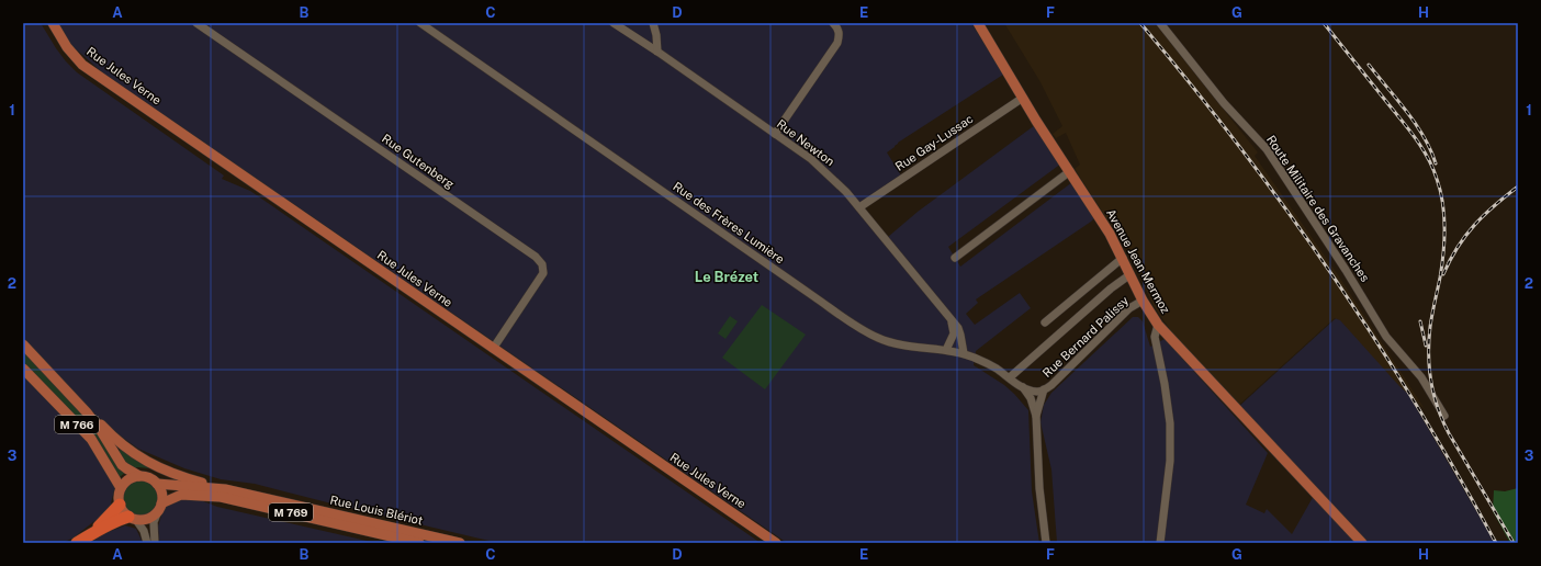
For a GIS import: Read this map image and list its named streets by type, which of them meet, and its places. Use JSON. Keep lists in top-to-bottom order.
{
  "streets": {
    "main road": [
      "Rue Jules Verne",
      "Avenue Jean Mermoz",
      "M 766",
      "Rue Louis Blériot",
      "M 769"
    ],
    "street": [
      "Rue Newton",
      "Rue Gay-Lussac",
      "Rue Gutenberg",
      "Route Militaire des Gravanches",
      "Rue des Frères Lumière",
      "Rue Bernard Palissy"
    ]
  },
  "crossings": [
    ["Rue Jules Verne", "Rue Gutenberg"],
    ["Rue Newton", "Rue Gay-Lussac"],
    ["Rue Newton", "Rue des Frères Lumière"],
    ["Rue Gay-Lussac", "Avenue Jean Mermoz"],
    ["Rue des Frères Lumière", "Rue Bernard Palissy"],
    ["Avenue Jean Mermoz", "Rue Bernard Palissy"],
    ["M 766", "Rue Louis Blériot"]
  ],
  "districts": ["Le Brézet"],
  "grid": {
    "columns": [
      "A",
      "B",
      "C",
      "D",
      "E",
      "F",
      "G",
      "H"
    ],
    "rows": ["1", "2", "3"]
  }
}
